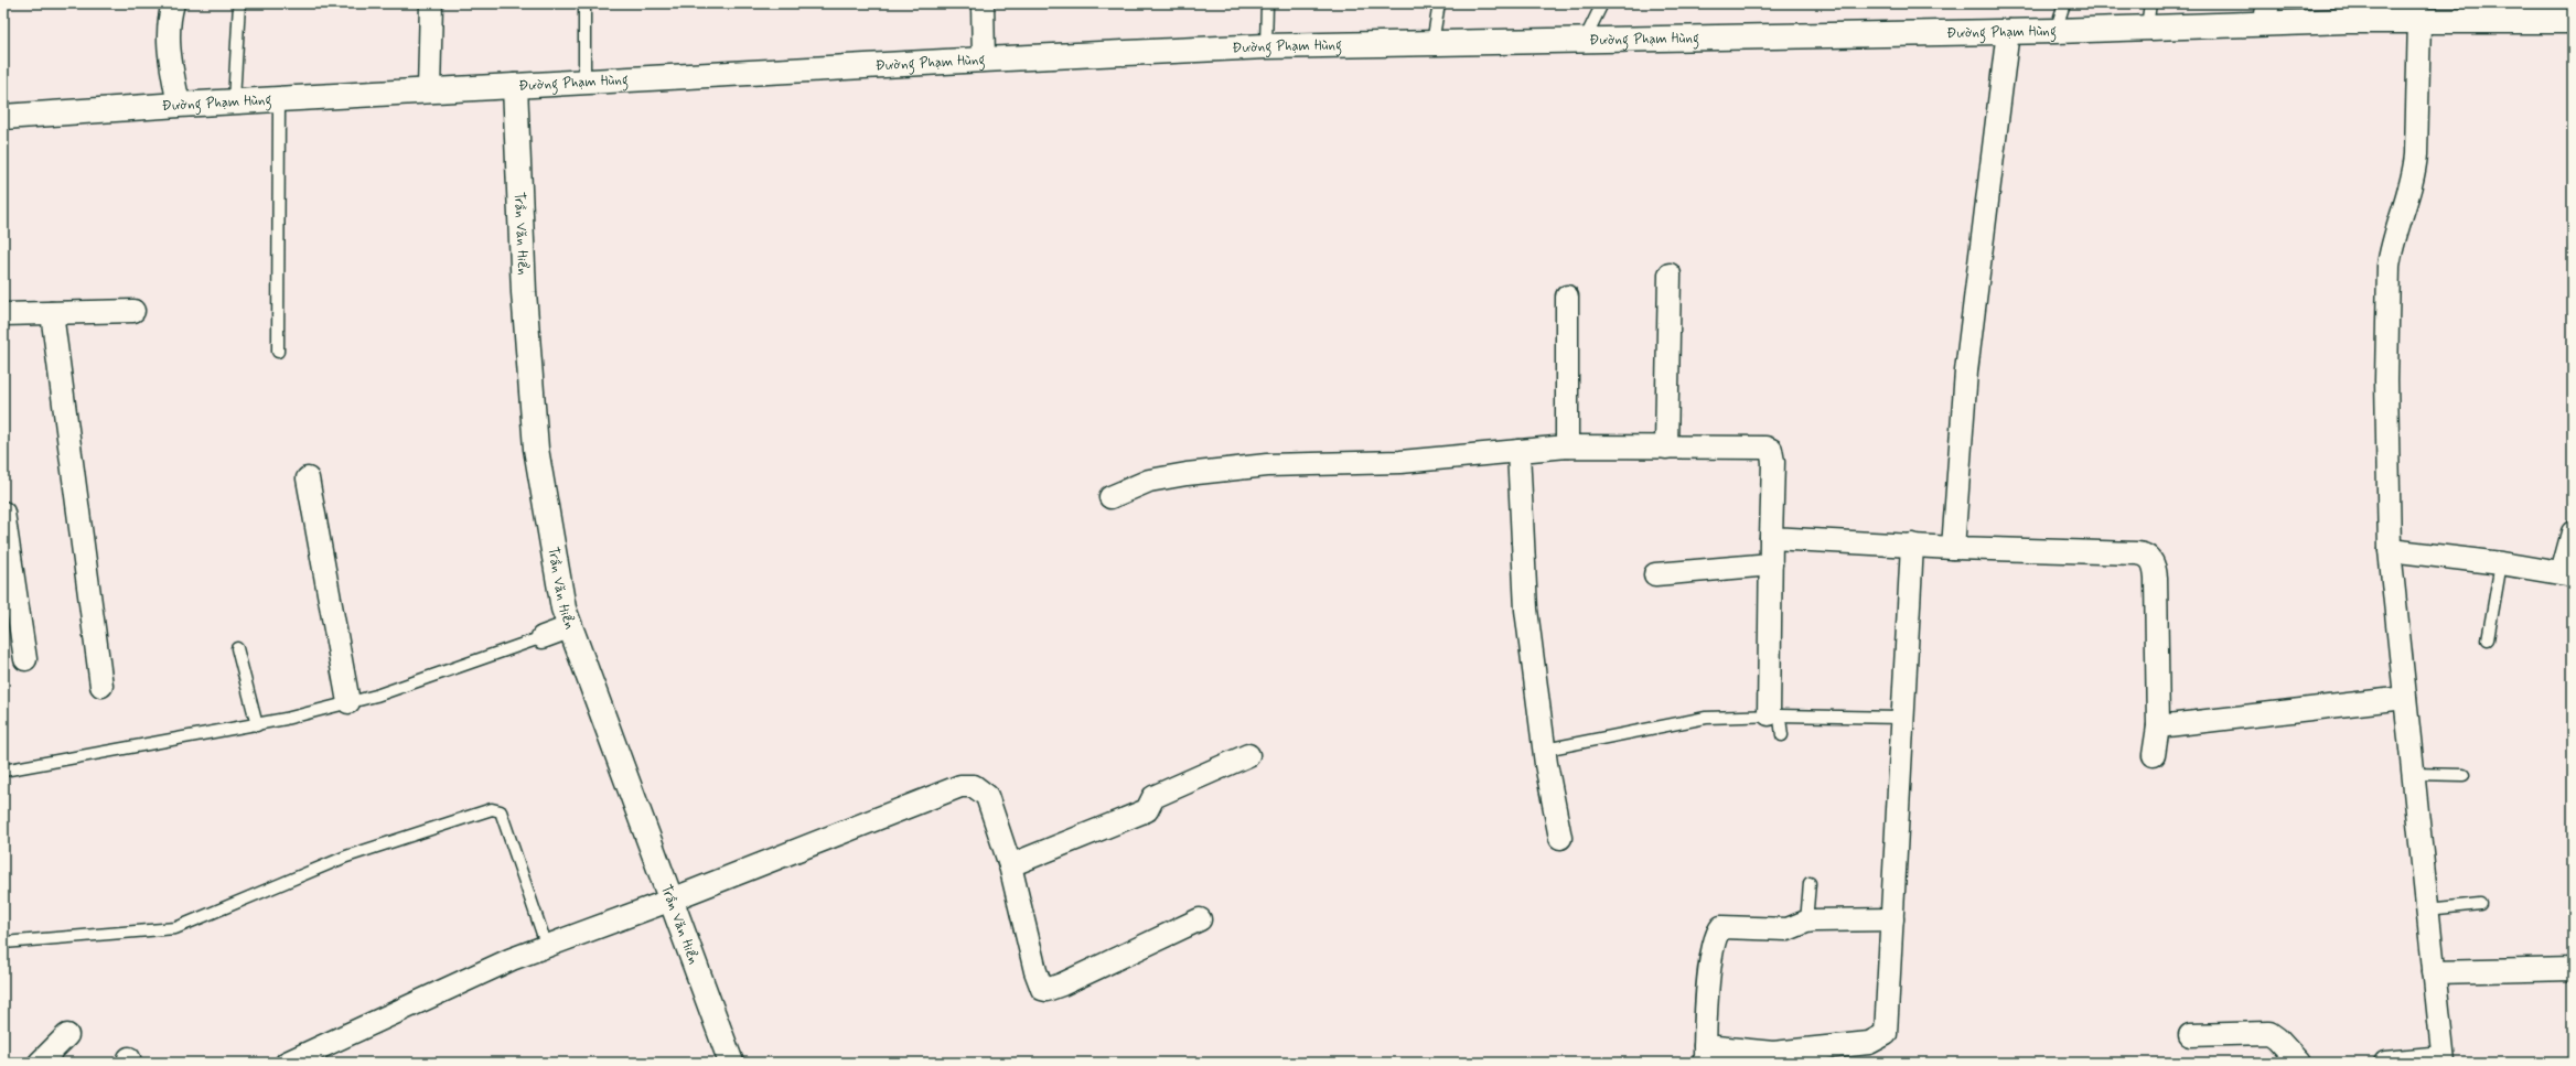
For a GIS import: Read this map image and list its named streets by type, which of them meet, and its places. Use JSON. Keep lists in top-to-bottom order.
{
  "streets": {
    "main road": ["Đường Phạm Hùng", "Trần Văn Hiển"]
  },
  "crossings": [
    ["Đường Phạm Hùng", "Trần Văn Hiển"]
  ]
}
